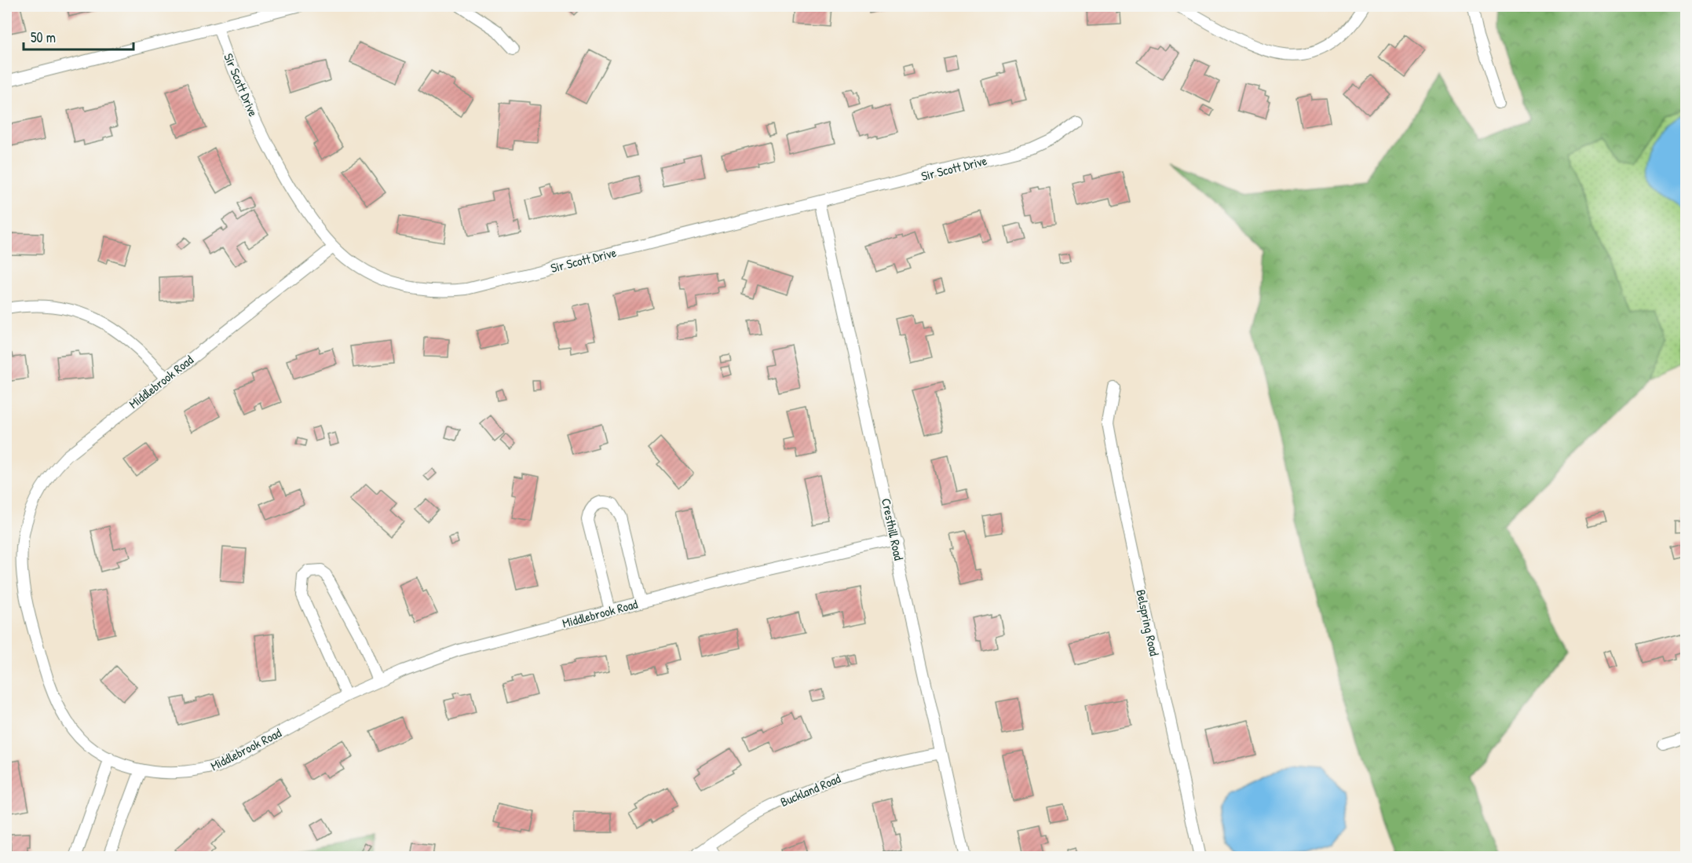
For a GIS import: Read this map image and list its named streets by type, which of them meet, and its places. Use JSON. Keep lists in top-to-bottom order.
{
  "streets": {
    "street": [
      "Sir Scott Drive",
      "Middlebrook Road",
      "Cresthill Road",
      "Belspring Road",
      "Buckland Road"
    ]
  },
  "crossings": [
    ["Sir Scott Drive", "Middlebrook Road"],
    ["Sir Scott Drive", "Cresthill Road"],
    ["Middlebrook Road", "Cresthill Road"],
    ["Cresthill Road", "Buckland Road"]
  ],
  "scale_bar": "50 m"
}
